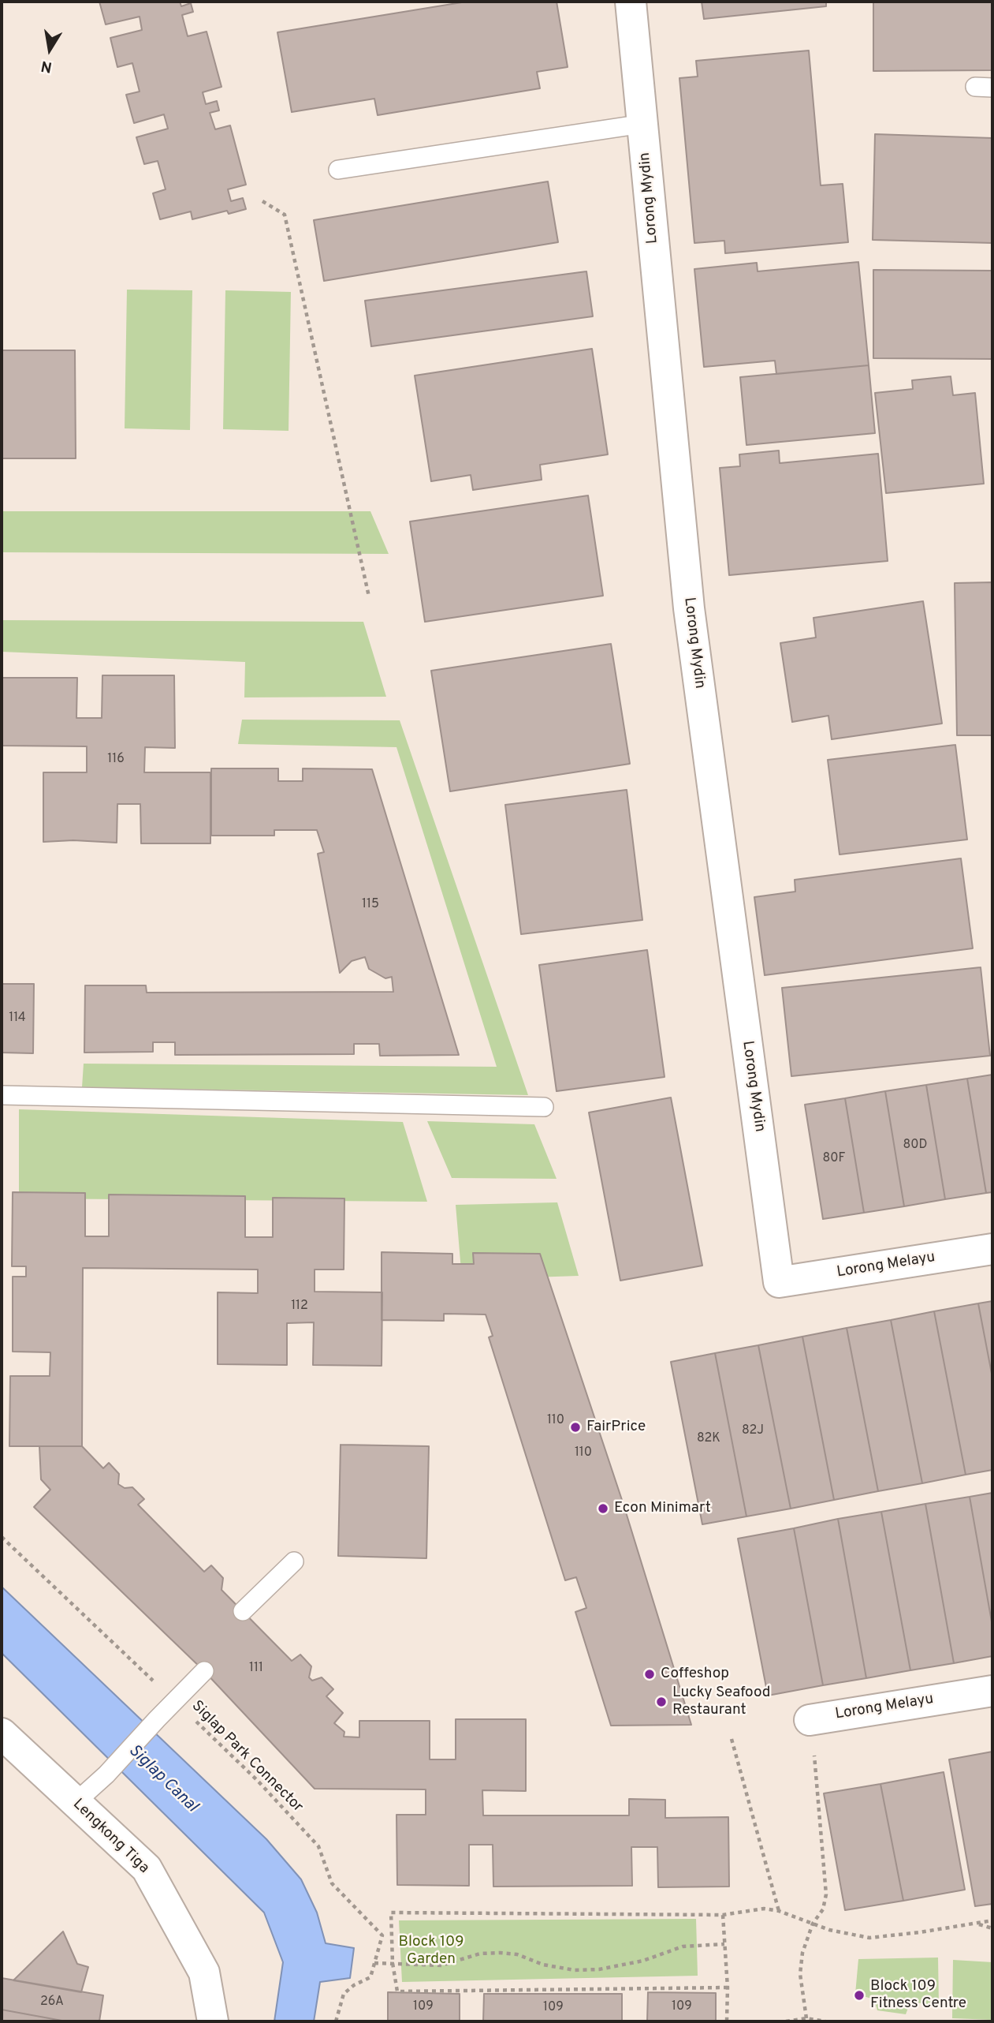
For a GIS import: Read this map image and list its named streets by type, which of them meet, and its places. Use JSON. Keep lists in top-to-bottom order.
{
  "streets": {
    "street": ["Lorong Mydin", "Lorong Melayu", "Lengkong Tiga"],
    "path": ["Siglap Park Connector"]
  },
  "crossings": [
    ["Lorong Mydin", "Lorong Melayu"]
  ],
  "water": ["Siglap Canal"],
  "parks": ["Block 109 Garden"],
  "places": [
    "FairPrice",
    "Econ Minimart",
    "Coffeshop",
    "Lucky Seafood Restaurant",
    "Block 109 Fitness Centre"
  ],
  "house_numbers": [
    "116",
    "115",
    "114",
    "80D",
    "80F",
    "112",
    "110",
    "82J",
    "82K",
    "110",
    "111",
    "26A",
    "109",
    "109",
    "109"
  ],
  "north": "bottom"
}
